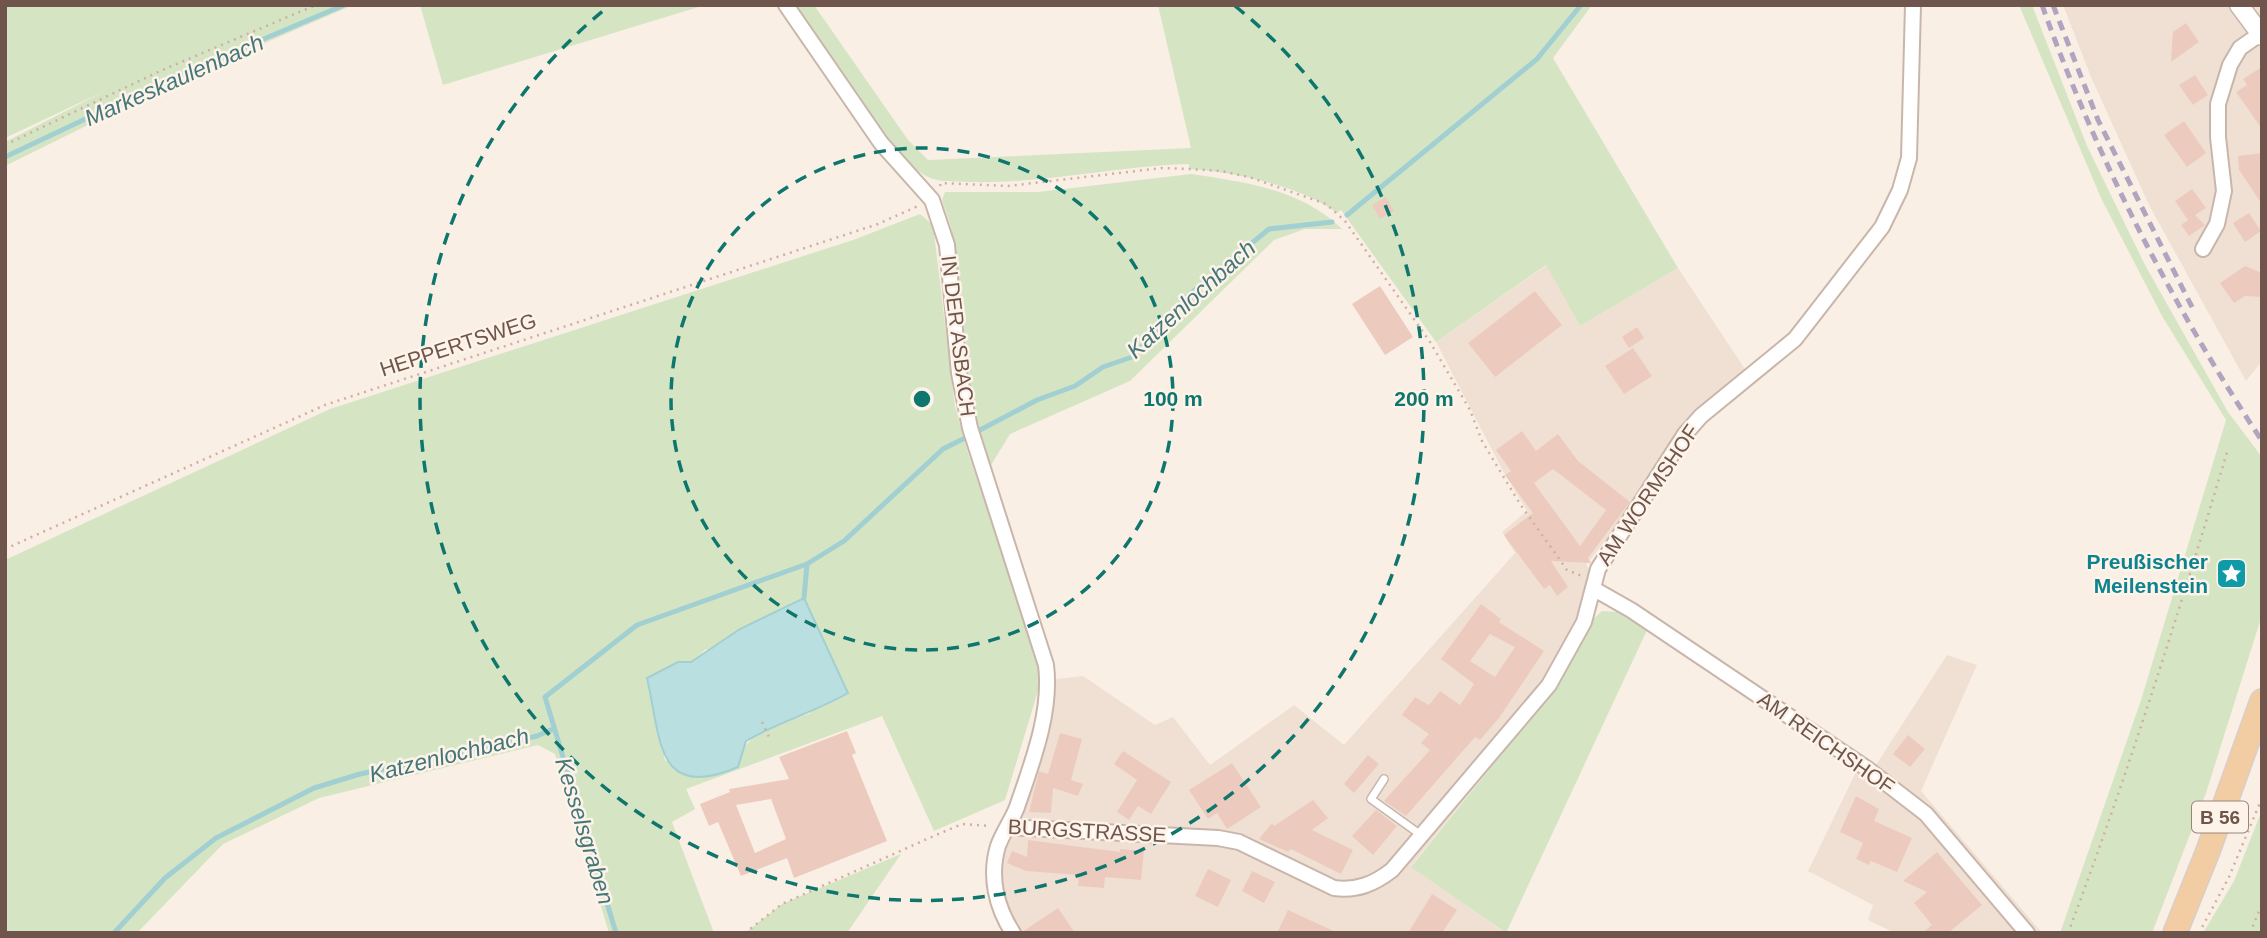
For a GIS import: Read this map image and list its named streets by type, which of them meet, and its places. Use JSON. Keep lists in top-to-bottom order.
{
  "streets": {
    "main road": ["B 56"],
    "street": [
      "IN DER ASBACH",
      "AM WORMSHOF",
      "AM REICHSHOF",
      "BURGSTRASSE"
    ],
    "path": ["HEPPERTSWEG"]
  },
  "crossings": [
    ["IN DER ASBACH", "HEPPERTSWEG"],
    ["IN DER ASBACH", "BURGSTRASSE"],
    ["HEPPERTSWEG", "AM WORMSHOF"],
    ["HEPPERTSWEG", "AM REICHSHOF"],
    ["AM WORMSHOF", "AM REICHSHOF"],
    ["AM WORMSHOF", "BURGSTRASSE"]
  ],
  "water": ["Markeskaulenbach", "Katzenlochbach", "Kesselsgraben"],
  "places": {
    "place": ["Preußischer Meilenstein"]
  },
  "rings": ["100 m", "200 m"]
}
